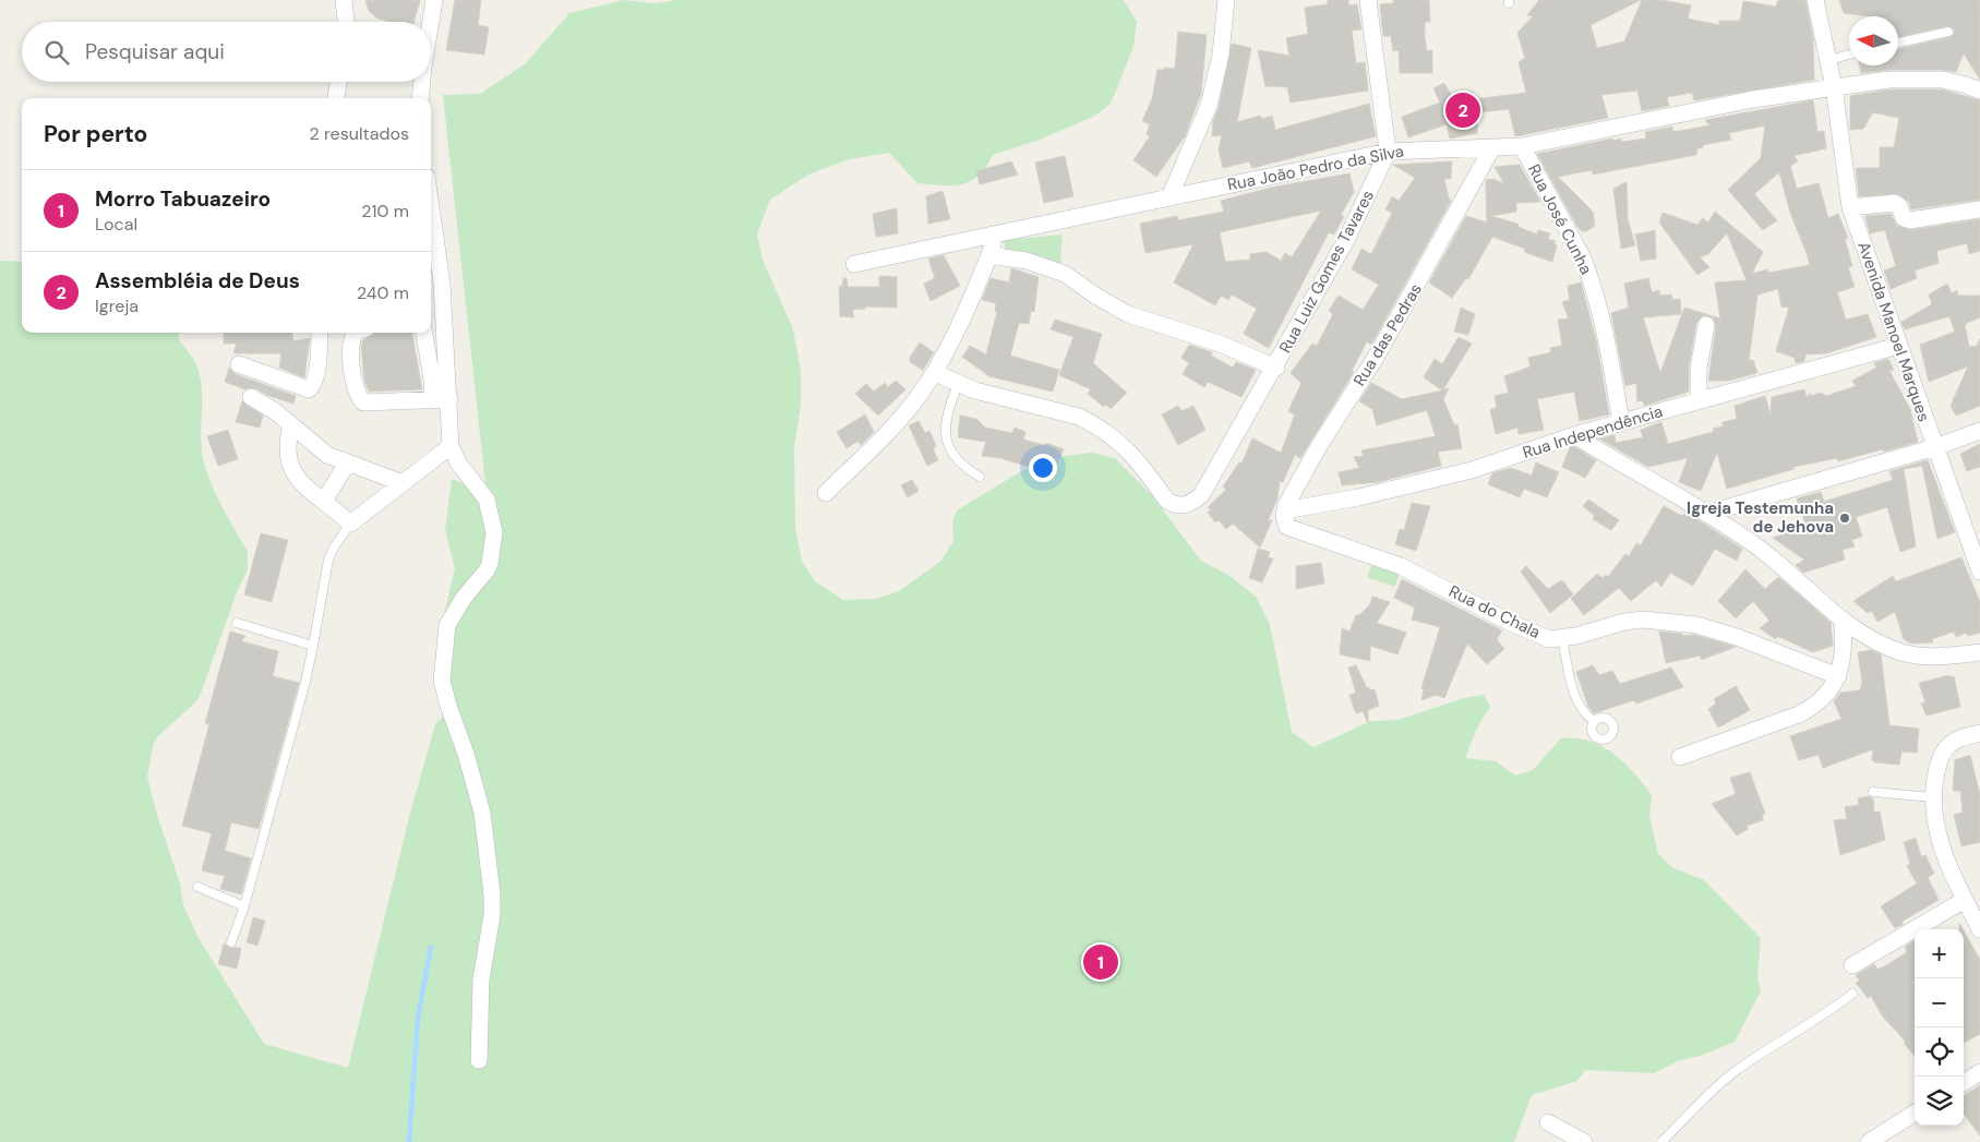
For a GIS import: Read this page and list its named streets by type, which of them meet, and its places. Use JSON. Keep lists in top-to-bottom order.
{
  "streets": {
    "street": [
      "Rua João Pedro da Silva",
      "Rua José Cunha",
      "Rua Luiz Gomes Tavares",
      "Avenida Manoel Marques",
      "Rua das Pedras",
      "Rua Independência",
      "Rua do Chala"
    ]
  },
  "crossings": [
    ["Rua João Pedro da Silva", "Rua José Cunha"],
    ["Rua João Pedro da Silva", "Rua Luiz Gomes Tavares"],
    ["Rua João Pedro da Silva", "Avenida Manoel Marques"],
    ["Rua João Pedro da Silva", "Rua das Pedras"],
    ["Rua José Cunha", "Rua Independência"],
    ["Avenida Manoel Marques", "Rua Independência"],
    ["Rua das Pedras", "Rua Independência"],
    ["Rua das Pedras", "Rua do Chala"],
    ["Rua Independência", "Rua do Chala"]
  ],
  "places": ["Igreja Testemunha de Jehova"],
  "north": "left",
  "page": {
    "search": "Pesquisar aqui",
    "pins": ["2", "1"],
    "heading": ["Por perto", "2 resultados"],
    "list": [
      {
        "mark": "1",
        "name": "Morro Tabuazeiro",
        "note": "Local",
        "value": "210 m"
      },
      {
        "mark": "2",
        "name": "Assembléia de Deus",
        "note": "Igreja",
        "value": "240 m"
      }
    ],
    "map_buttons": ["+", "−"]
  }
}
